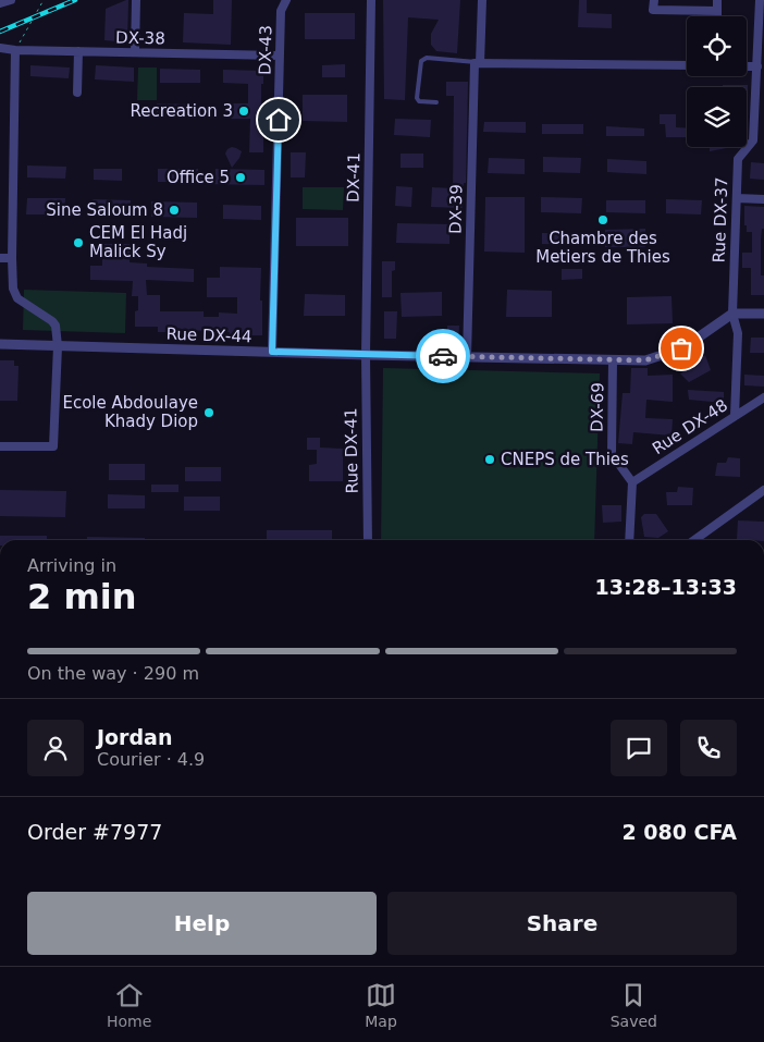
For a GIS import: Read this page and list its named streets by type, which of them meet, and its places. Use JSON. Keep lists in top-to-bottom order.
{
  "streets": {
    "street": [
      "DX-38",
      "DX-43",
      "DX-41",
      "DX-39",
      "Rue DX-37",
      "Rue DX-44",
      "DX-69",
      "Rue DX-48",
      "Rue DX-41"
    ]
  },
  "crossings": [
    ["DX-38", "DX-43"],
    ["DX-43", "Rue DX-44"],
    ["DX-41", "Rue DX-44"],
    ["DX-41", "Rue DX-41"],
    ["DX-39", "Rue DX-44"],
    ["Rue DX-37", "Rue DX-44"],
    ["Rue DX-37", "Rue DX-48"],
    ["Rue DX-44", "DX-69"],
    ["Rue DX-44", "Rue DX-41"],
    ["DX-69", "Rue DX-48"]
  ],
  "places": [
    "Recreation 3",
    "Office 5",
    "Sine Saloum 8",
    "Chambre des Metiers de Thies",
    "CEM El Hadj Malick Sy",
    "Ecole Abdoulaye Khady Diop",
    "CNEPS de Thies"
  ],
  "page": {
    "heading": ["2 min", "Arriving in", "13:28–13:33"],
    "panel": [
      "Jordan",
      "Courier · 4.9",
      "Order #7977",
      "2 080 CFA"
    ],
    "bar": "On the way · 290 m",
    "buttons": ["Help", "Share"],
    "tabs": ["Home", "Map", "Saved"]
  }
}
